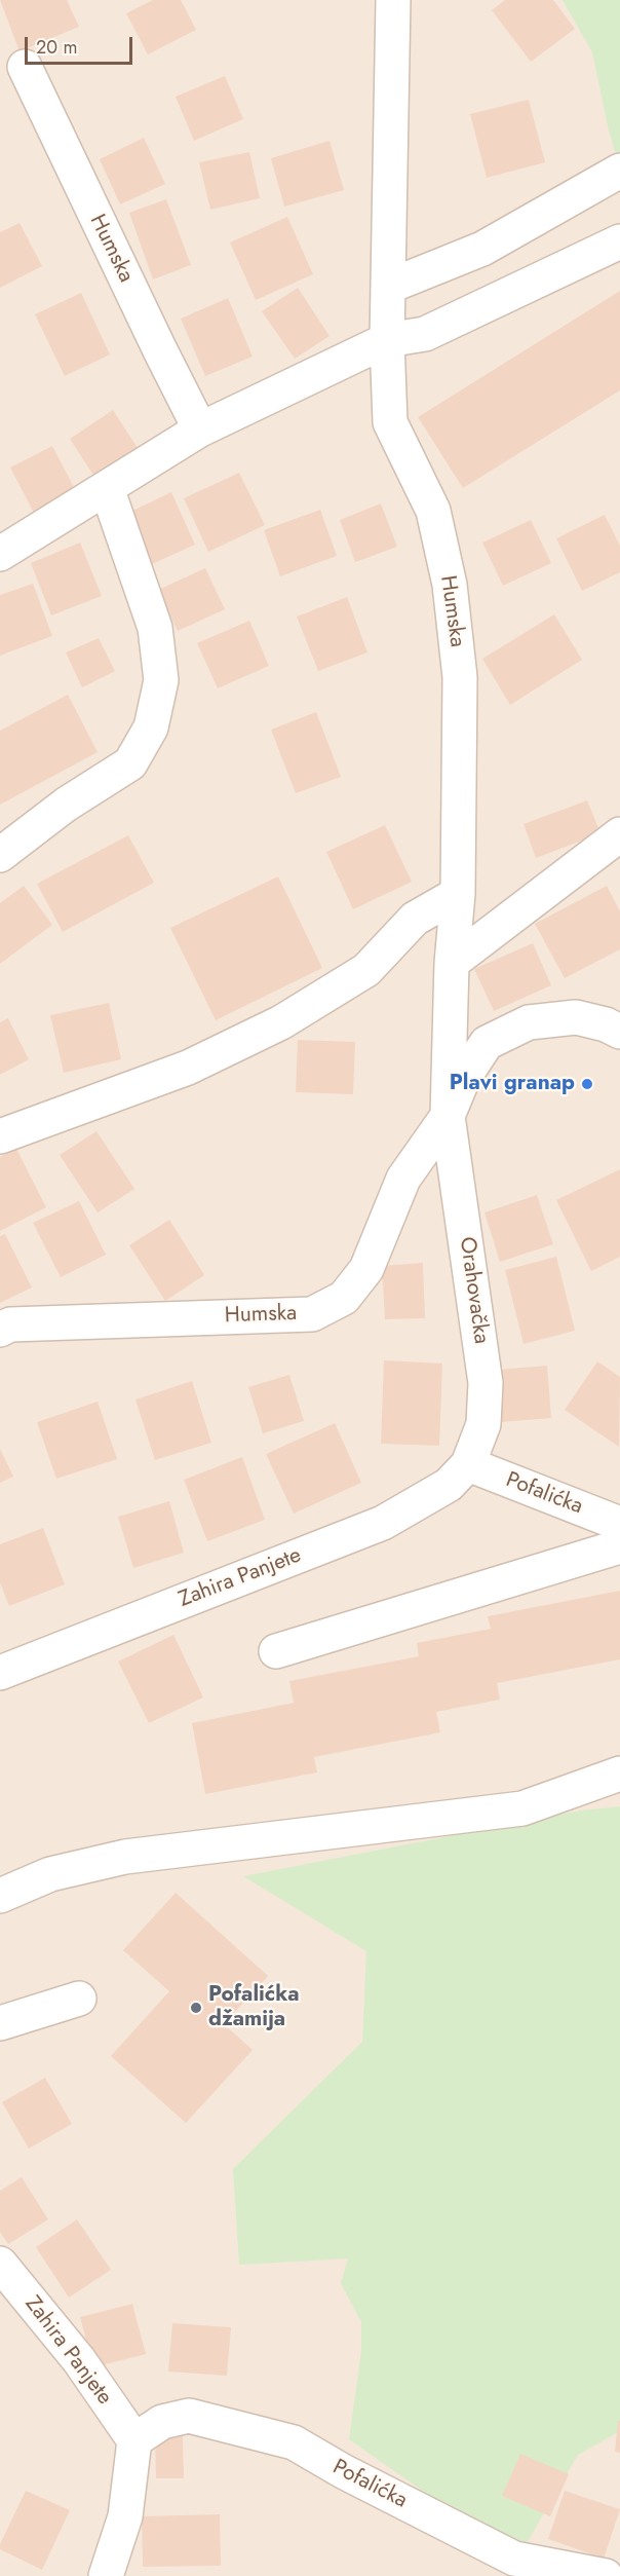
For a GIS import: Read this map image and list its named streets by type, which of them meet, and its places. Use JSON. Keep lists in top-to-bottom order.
{
  "streets": {
    "street": [
      "Humska",
      "Orahovačka",
      "Pofalićka",
      "Zahira Panjete"
    ]
  },
  "crossings": [
    ["Humska", "Orahovačka"],
    ["Orahovačka", "Pofalićka"],
    ["Orahovačka", "Zahira Panjete"],
    ["Pofalićka", "Zahira Panjete"]
  ],
  "places": ["Plavi granap", "Pofalićka džamija"],
  "scale_bar": "20 m"
}
